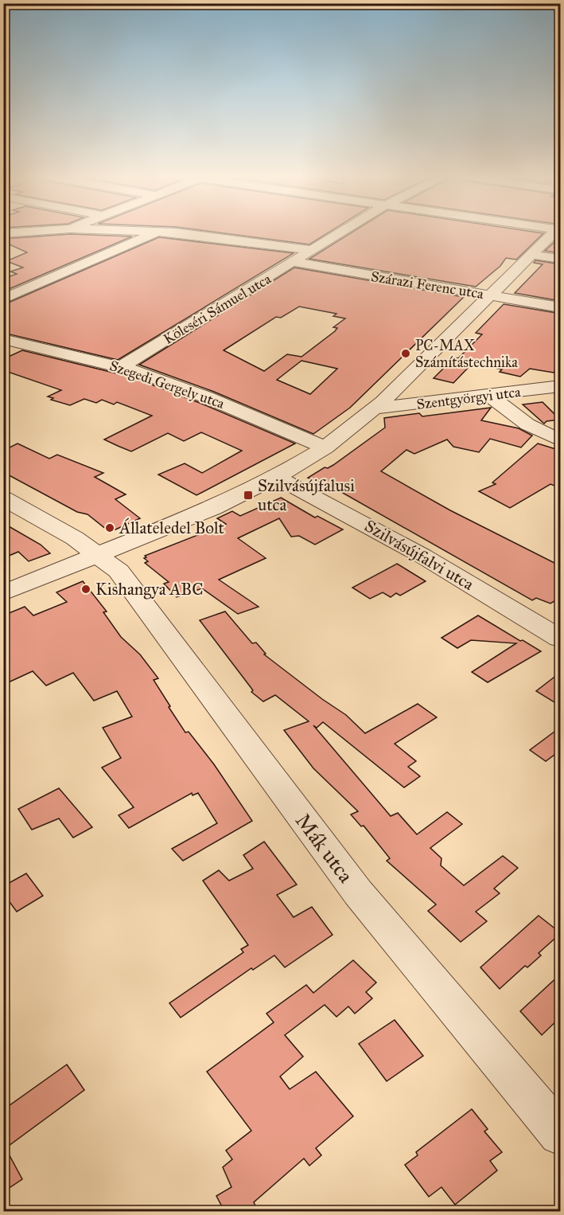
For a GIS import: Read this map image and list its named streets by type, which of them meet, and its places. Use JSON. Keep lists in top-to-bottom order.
{
  "streets": {
    "street": [
      "Szárazi Ferenc utca",
      "Köleséri Sámuel utca",
      "Szegedi Gergely utca",
      "Szentgyörgyi utca",
      "Szilvásújfalvi utca",
      "Mák utca"
    ]
  },
  "crossings": [
    ["Szárazi Ferenc utca", "Köleséri Sámuel utca"],
    ["Köleséri Sámuel utca", "Szegedi Gergely utca"]
  ],
  "places": {
    "other": ["PC-MAX Számítástechnika", "Állateledel Bolt", "Kishangya ABC"],
    "transit": ["Szilvásújfalusi utca"]
  }
}
